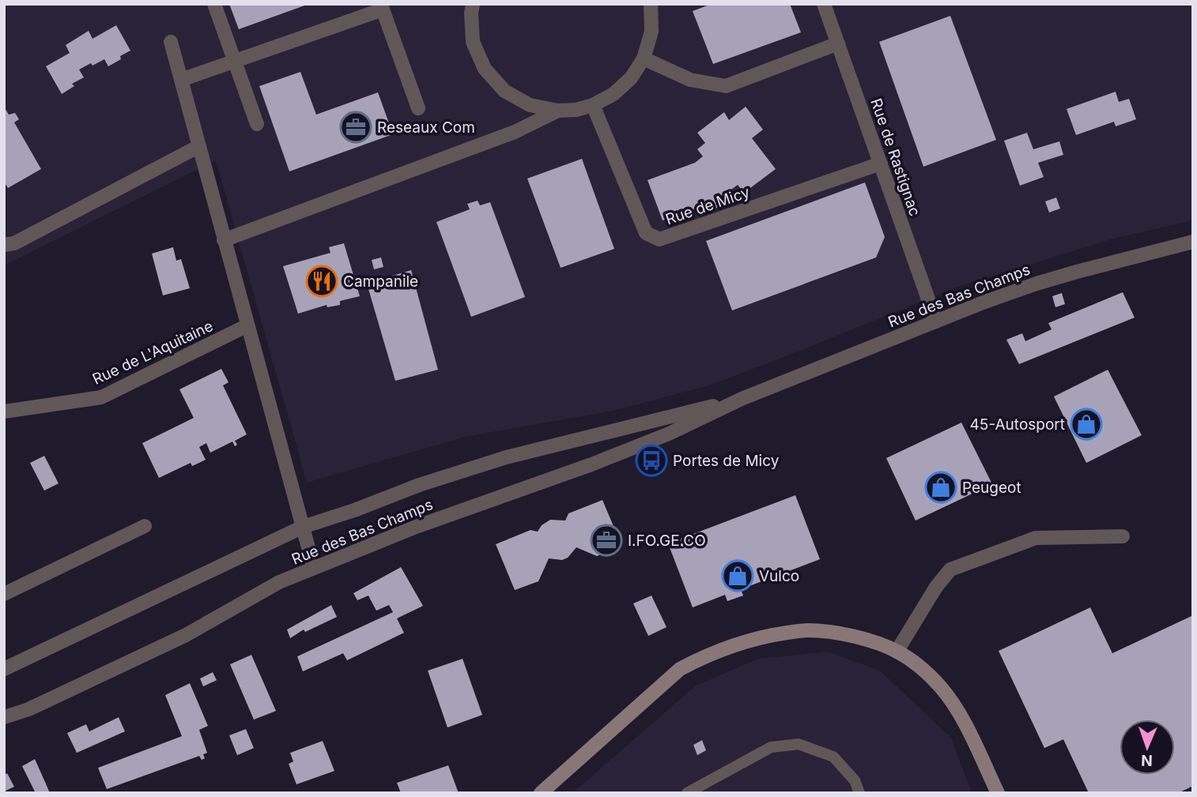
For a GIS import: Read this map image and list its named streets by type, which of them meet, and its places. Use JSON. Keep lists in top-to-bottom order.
{
  "streets": {
    "street": [
      "Rue de Rastignac",
      "Rue de Micy",
      "Rue des Bas Champs",
      "Rue de L'Aquitaine"
    ]
  },
  "crossings": [
    ["Rue de Rastignac", "Rue de Micy"],
    ["Rue de Rastignac", "Rue des Bas Champs"]
  ],
  "places": {
    "office": ["Reseaux Com", "I.FO.GE.CO"],
    "restaurant": ["Campanile"],
    "shop": ["45-Autosport", "Peugeot", "Vulco"],
    "bus stop": ["Portes de Micy"]
  },
  "north": "bottom"
}
